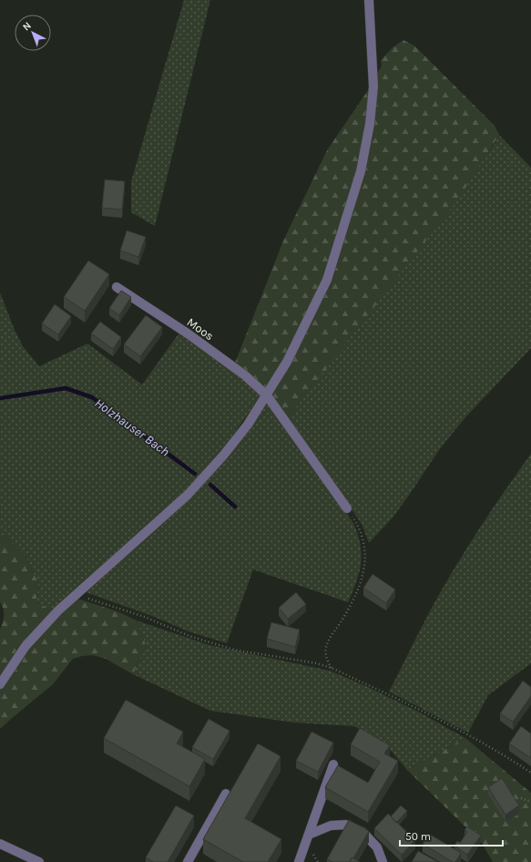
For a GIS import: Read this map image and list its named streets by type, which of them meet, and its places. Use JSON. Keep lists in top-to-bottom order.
{
  "streets": {
    "street": ["Moos"]
  },
  "water": ["Holzhauser Bach"],
  "scale_bar": "50 m",
  "north": "top left"
}
